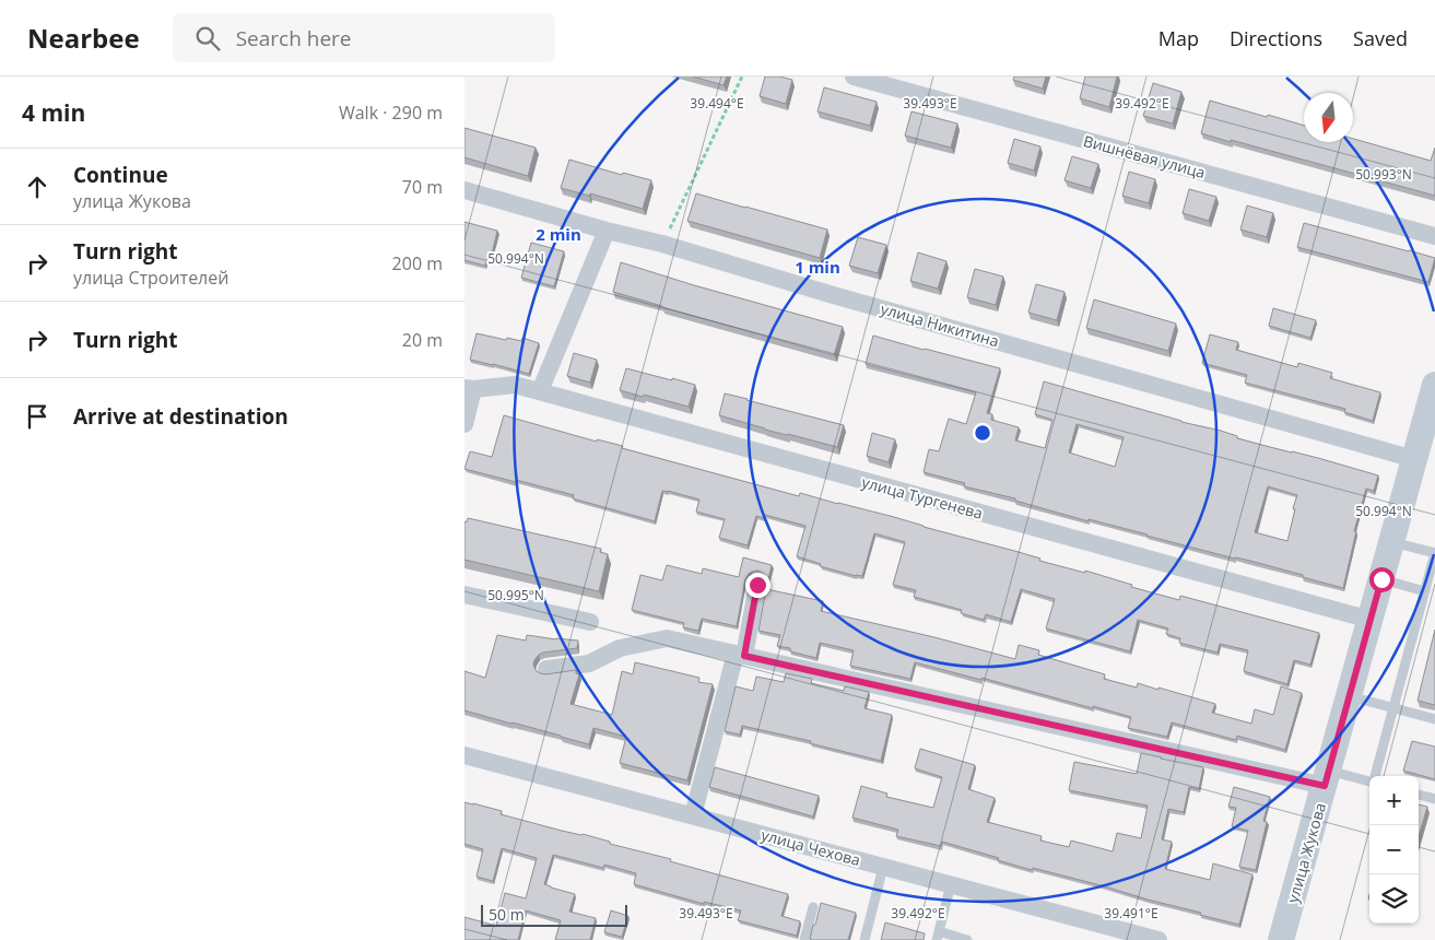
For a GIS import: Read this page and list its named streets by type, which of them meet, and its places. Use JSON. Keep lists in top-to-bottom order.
{
  "streets": {
    "street": [
      "Вишнёвая улица",
      "улица Никитина",
      "улица Тургенева",
      "улица Чехова",
      "улица Жукова"
    ]
  },
  "crossings": [
    ["улица Никитина", "улица Жукова"],
    ["улица Тургенева", "улица Жукова"]
  ],
  "scale_bar": "50 m",
  "north": "bottom",
  "page": {
    "header": "Nearbee",
    "search": "Search here",
    "nav": ["Map", "Directions", "Saved"],
    "heading": ["4 min", "Walk · 290 m"],
    "list": [
      ["Continue", "улица Жукова", "70 m"],
      ["Turn right", "улица Строителей", "200 m"],
      ["Turn right", "20 m"],
      "Arrive at destination"
    ],
    "map_buttons": ["+", "−"],
    "scale": "50 m"
  },
  "coordinates": [
    "39.494°E",
    "39.493°E",
    "39.492°E",
    "50.993°N",
    "50.994°N",
    "50.995°N",
    "39.491°E"
  ],
  "rings": ["2 min", "1 min"]
}
